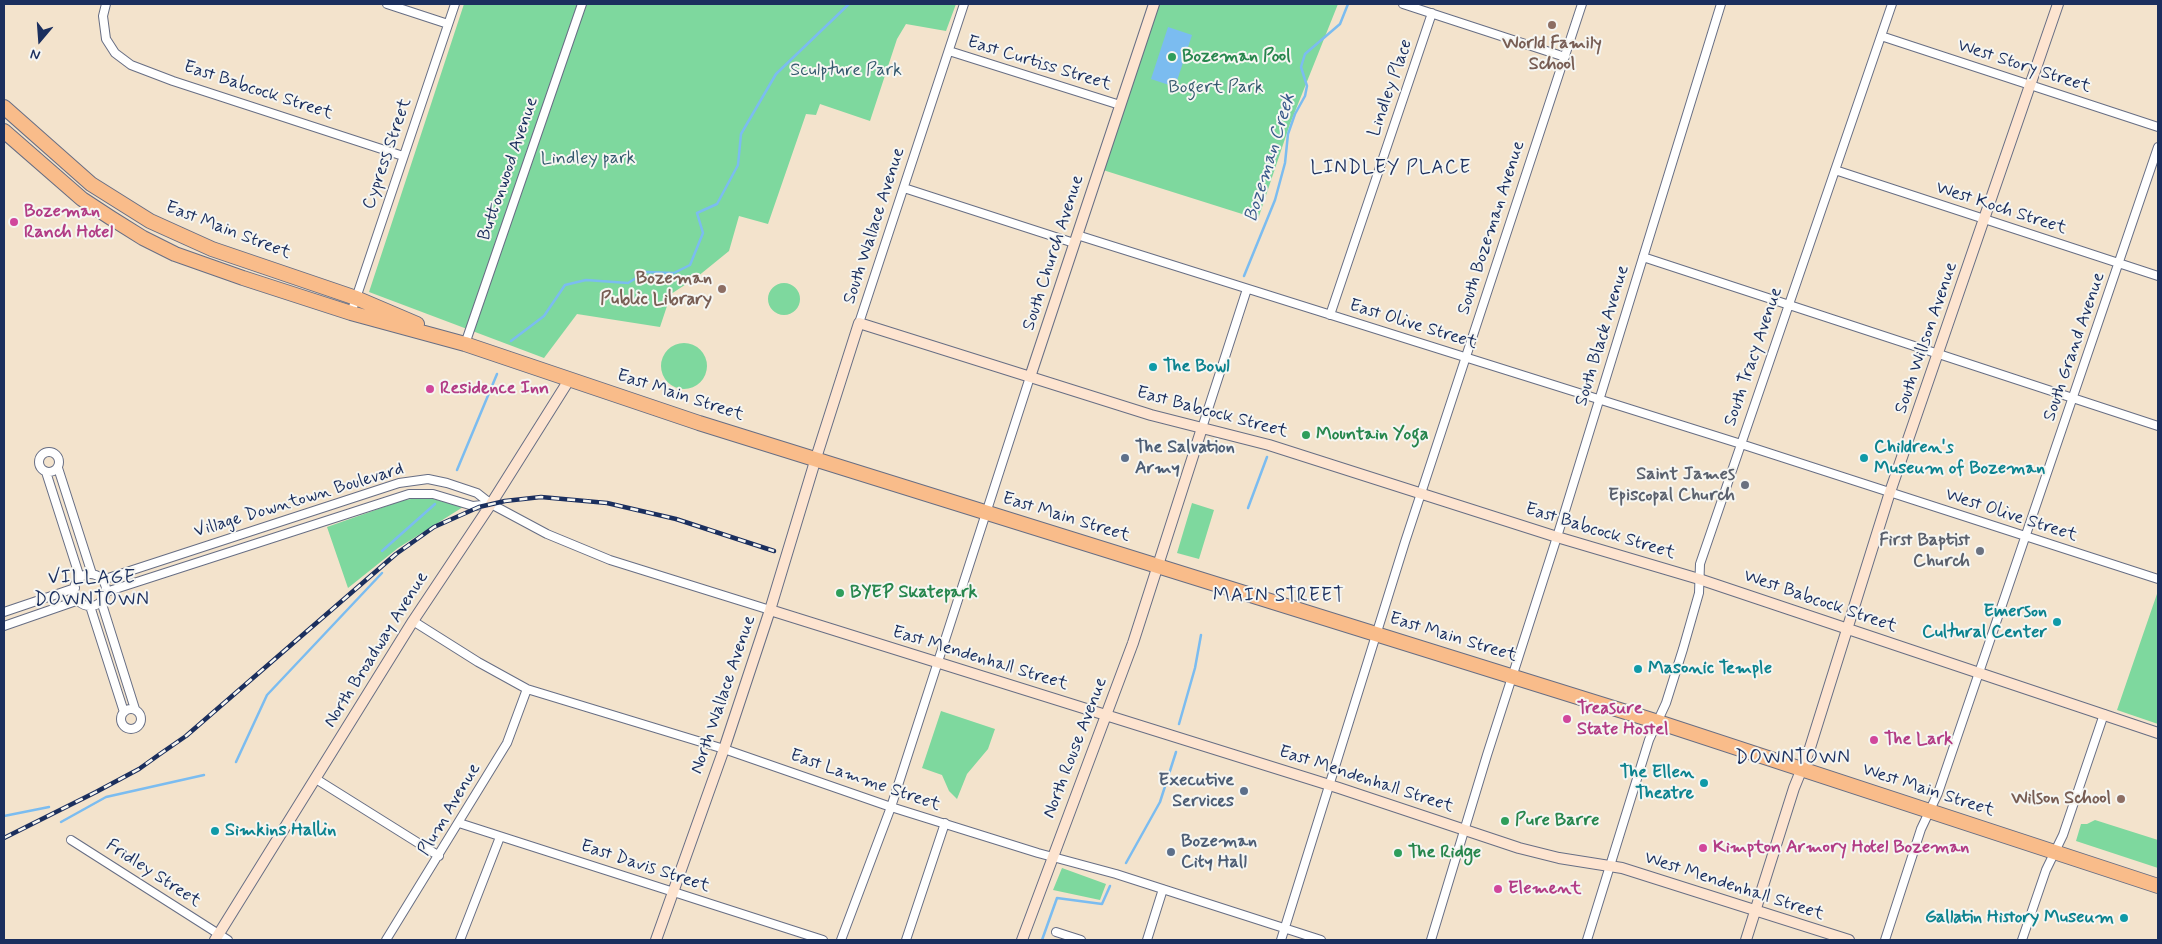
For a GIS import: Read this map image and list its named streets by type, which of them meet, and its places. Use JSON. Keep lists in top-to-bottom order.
{
  "streets": {
    "highway": ["East Main Street", "West Main Street"],
    "street": [
      "East Curtiss Street",
      "West Story Street",
      "Lindley Place",
      "East Babcock Street",
      "Cypress Street",
      "Buttonwood Avenue",
      "West Koch Street",
      "South Wallace Avenue",
      "South Bozeman Avenue",
      "South Church Avenue",
      "East Olive Street",
      "South Black Avenue",
      "South Willson Avenue",
      "South Grand Avenue",
      "South Tracy Avenue",
      "Village Downtown Boulevard",
      "West Olive Street",
      "West Babcock Street",
      "North Broadway Avenue",
      "East Mendenhall Street",
      "North Wallace Avenue",
      "North Rouse Avenue",
      "East Lamme Street",
      "Plum Avenue",
      "East Davis Street",
      "Fridley Street",
      "West Mendenhall Street"
    ]
  },
  "crossings": [
    ["East Curtiss Street", "South Wallace Avenue"],
    ["East Curtiss Street", "South Church Avenue"],
    ["West Story Street", "South Willson Avenue"],
    ["West Story Street", "South Tracy Avenue"],
    ["Lindley Place", "East Olive Street"],
    ["East Babcock Street", "Cypress Street"],
    ["East Babcock Street", "South Wallace Avenue"],
    ["East Babcock Street", "South Bozeman Avenue"],
    ["East Babcock Street", "South Church Avenue"],
    ["East Babcock Street", "South Black Avenue"],
    ["East Babcock Street", "South Tracy Avenue"],
    ["East Babcock Street", "West Babcock Street"],
    ["East Babcock Street", "North Rouse Avenue"],
    ["Cypress Street", "East Main Street"],
    ["Buttonwood Avenue", "East Main Street"],
    ["West Koch Street", "South Willson Avenue"],
    ["West Koch Street", "South Grand Avenue"],
    ["West Koch Street", "South Tracy Avenue"],
    ["South Wallace Avenue", "East Main Street"],
    ["South Wallace Avenue", "East Olive Street"],
    ["South Wallace Avenue", "North Wallace Avenue"],
    ["South Bozeman Avenue", "East Main Street"],
    ["South Bozeman Avenue", "East Olive Street"],
    ["South Bozeman Avenue", "East Mendenhall Street"],
    ["South Bozeman Avenue", "East Lamme Street"],
    ["East Main Street", "South Church Avenue"],
    ["East Main Street", "South Black Avenue"],
    ["East Main Street", "South Tracy Avenue"],
    ["East Main Street", "North Broadway Avenue"],
    ["East Main Street", "North Wallace Avenue"],
    ["East Main Street", "North Rouse Avenue"],
    ["East Main Street", "West Main Street"],
    ["South Church Avenue", "East Olive Street"],
    ["South Church Avenue", "East Mendenhall Street"],
    ["South Church Avenue", "East Lamme Street"],
    ["East Olive Street", "South Black Avenue"],
    ["East Olive Street", "South Tracy Avenue"],
    ["East Olive Street", "West Olive Street"],
    ["South Black Avenue", "East Mendenhall Street"],
    ["South Willson Avenue", "West Olive Street"],
    ["South Willson Avenue", "West Babcock Street"],
    ["South Willson Avenue", "West Main Street"],
    ["South Willson Avenue", "West Mendenhall Street"],
    ["South Grand Avenue", "West Olive Street"],
    ["South Grand Avenue", "West Babcock Street"],
    ["South Grand Avenue", "West Main Street"],
    ["South Tracy Avenue", "West Olive Street"],
    ["South Tracy Avenue", "West Babcock Street"],
    ["South Tracy Avenue", "East Mendenhall Street"],
    ["South Tracy Avenue", "West Main Street"],
    ["South Tracy Avenue", "West Mendenhall Street"],
    ["Village Downtown Boulevard", "North Broadway Avenue"],
    ["Village Downtown Boulevard", "East Mendenhall Street"],
    ["North Broadway Avenue", "East Mendenhall Street"],
    ["North Broadway Avenue", "East Lamme Street"],
    ["North Broadway Avenue", "Fridley Street"],
    ["East Mendenhall Street", "North Wallace Avenue"],
    ["East Mendenhall Street", "North Rouse Avenue"],
    ["East Mendenhall Street", "West Mendenhall Street"],
    ["North Wallace Avenue", "East Lamme Street"],
    ["North Wallace Avenue", "East Davis Street"],
    ["North Rouse Avenue", "East Lamme Street"],
    ["East Lamme Street", "Plum Avenue"],
    ["Plum Avenue", "East Davis Street"]
  ],
  "districts": [
    "LINDLEY PLACE",
    "VILLAGE DOWNTOWN",
    "MAIN STREET",
    "DOWNTOWN"
  ],
  "water": ["Bozeman Creek"],
  "parks": ["Sculpture Park", "Bogert Park", "Lindley park"],
  "places": [
    "World Family School",
    "Bozeman Pool",
    "Bozeman Ranch Hotel",
    "Bozeman Public Library",
    "The Bowl",
    "Residence Inn",
    "Mountain Yoga",
    "The Salvation Army",
    "Children's Museum of Bozeman",
    "Saint James Episcopal Church",
    "First Baptist Church",
    "BYEP Skatepark",
    "Emerson Cultural Center",
    "Masonic Temple",
    "Treasure State Hostel",
    "The Lark",
    "The Ellen Theatre",
    "Executive Services",
    "Wilson School",
    "Pure Barre",
    "Simkins Hallin",
    "Kimpton Armory Hotel Bozeman",
    "Bozeman City Hall",
    "The Ridge",
    "Element",
    "Gallatin History Museum"
  ],
  "north": "bottom"
}
